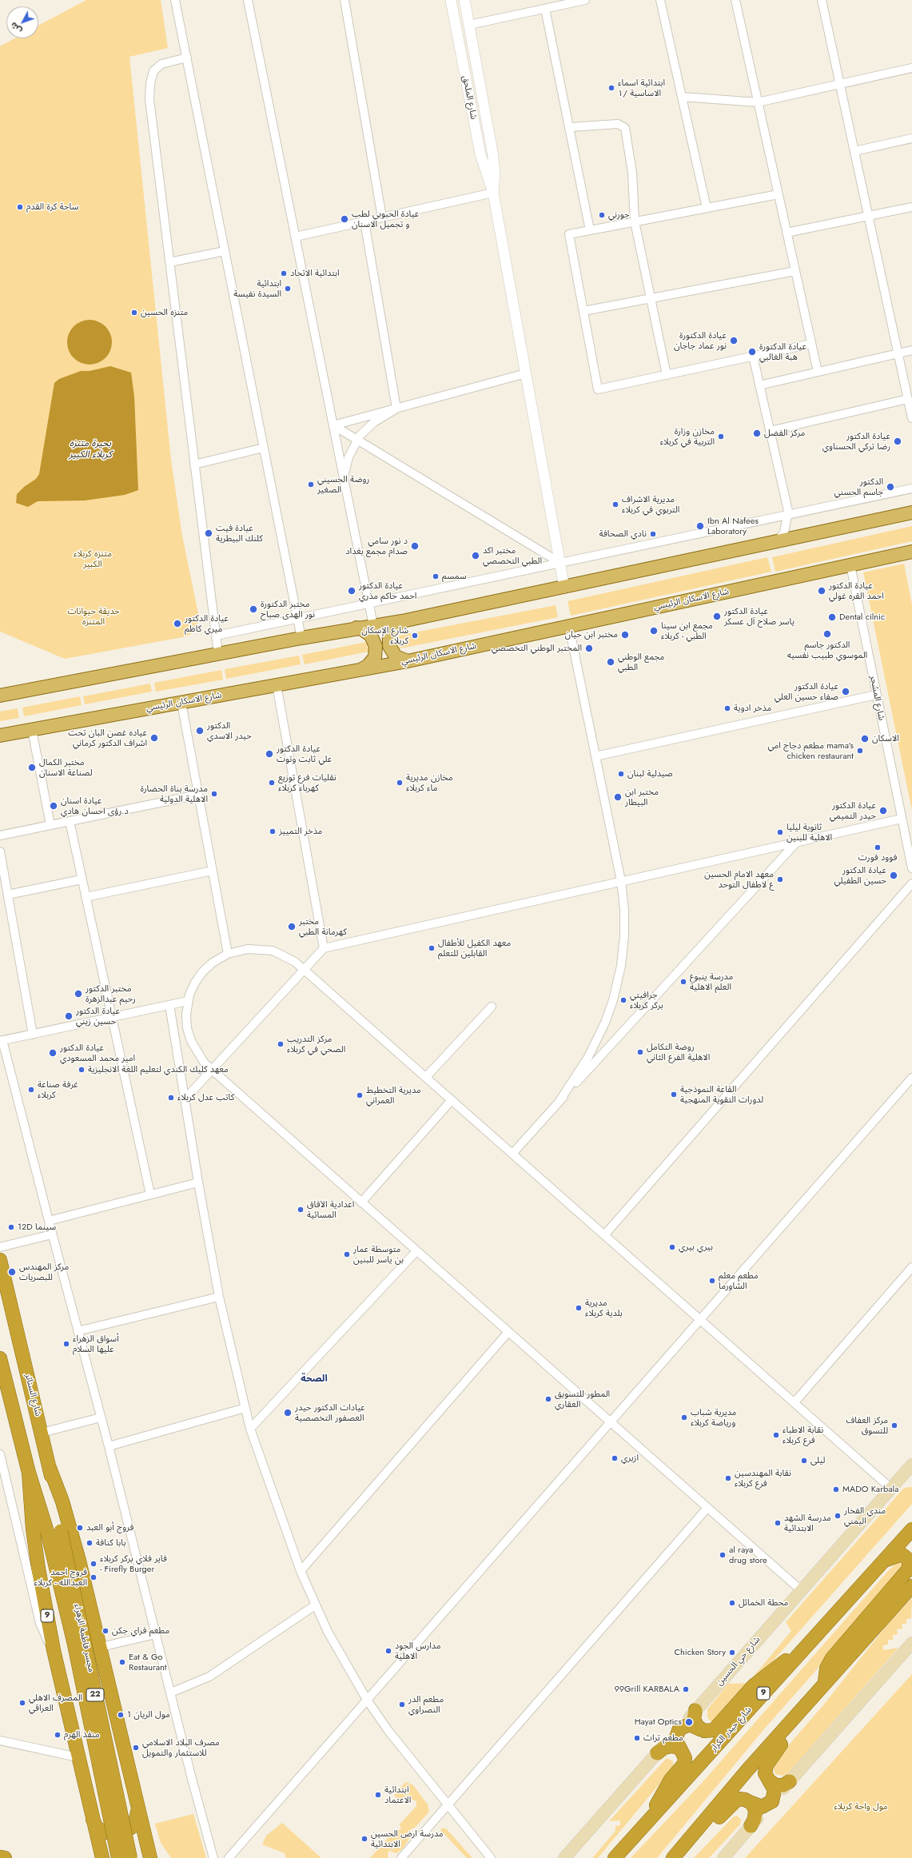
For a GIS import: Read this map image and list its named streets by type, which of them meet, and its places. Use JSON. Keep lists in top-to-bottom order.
{
  "streets": {
    "highway": [
      "شارع السناتر",
      "9",
      "مجسر فاطمة الزهراء",
      "22",
      "شارع حيدر الكرار"
    ],
    "main road": ["شارع الاسكان الرئيسي", "شارع حي الحسين"],
    "street": ["شارع الملحق", "شارع المشجر"]
  },
  "crossings": [
    ["شارع الاسكان الرئيسي", "شارع المشجر"],
    ["شارع السناتر", "مجسر فاطمة الزهراء"],
    ["شارع السناتر", "22"],
    ["9", "22"],
    ["مجسر فاطمة الزهراء", "22"]
  ],
  "districts": ["الصحة"],
  "water": ["بحيرة متنزه كربلاء الكبير"],
  "parks": ["متنزه كربلاء الكبير", "حديقة حيوانات المتنزه", "مول واحة كربلاء"],
  "places": [
    "ابتدائية اسماء الاساسية /١",
    "ساحة كرة القدم",
    "جورني",
    "عيادة الحبوبي لطب و تجميل الاسنان",
    "ابتدائية الاتحاد",
    "ابتدائية السيدة نفيسة",
    "متنزه الحسين",
    "عيادة الدكتورة نور عماد جاجان",
    "عيادة الدكتورة هبة الغالبي",
    "مركز الفضل",
    "مخازن وزارة التربية في كربلاء",
    "عيادة الدكتور رضا تركي الحسناوي",
    "روضة الحسيني الصغير",
    "الدكتور جاسم الحسني",
    "مديرية الاشراف التربوي في كربلاء",
    "Ibn Al Nafees Laboratory",
    "عيادة فيت كلنك البيطرية",
    "نادي الصحافة",
    "د نور سامي صدام مجمع بغداد",
    "مختبر اكد الطبي التخصصي",
    "سمسم",
    "عيادة الدكتور احمد حاكم مذري",
    "عيادة الدكتور احمد القره غولي",
    "مختبر الدكتورة نور الهدى صباح",
    "عيادة الدكتور ياسر صلاح آل عسكر",
    "Dental cilnic",
    "عيادة الدكتور ميري كاظم",
    "مجمع ابن سينا الطبي - كربلاء",
    "الدكتور جاسم الموسوي طبيب نفسيه",
    "مختبر ابن حيان",
    "شارع الإسكان كربلاء",
    "المختبر الوطني التخصصي",
    "مجمع الوطني الطبي",
    "عيادة الدكتور صفاء حسين العلي",
    "مذخر ادوية",
    "الدكتور حيدر الاسدي",
    "عياده غصن البان تحت اشراف الدكتور كرماني",
    "الاسكان",
    "مطعم دجاج امي mama’s chicken restaurant",
    "عيادة الدكتور علي ثابت وتوت",
    "مختبر الكمال لصناعة الاسنان",
    "صيدلية لبنان",
    "نقليات فرع توزيع كهرباء كربلاء",
    "مخازن مديرية ماء كربلاء",
    "مدرسة بناة الحضارة الاهلية الدولية",
    "مختبر ابن البيطار",
    "عيادة اسنان د.رؤى احسان هادي",
    "عيادة الدكتور حيدر التميمي",
    "مذخر التمييز",
    "ثانوية ليليا الاهلية للبنين",
    "فوود فورت",
    "عيادة الدكتور حسين الطفيلي",
    "معهد الامام الحسين ع لاطفال التوحد",
    "مختبر كهرمانة الطبي",
    "معهد الكفيل للأطفال القابلين للتعلم",
    "مدرسة ينبوع العلم الاهلية",
    "مختبر الدكتور رحيم عبدالزهرة",
    "جرافيتي بركر كربلاء",
    "عيادة الدكتور حسين زيني",
    "مركز التدريب الصحي في كربلاء",
    "روضة التكامل الاهلية الفرع الثاني",
    "عيادة الدكتور امير محمد المسعودي",
    "معهد كليك الكندي لتعليم اللغة الانجليزية",
    "غرفة صناعة كربلاء",
    "القاعة النموذجية لدورات التقوية المنهجية",
    "مديرية التخطيط العمراني",
    "كاتب عدل كربلاء",
    "اعدادية الآفاق المسائية",
    "12D سينما",
    "بيري بيري",
    "متوسطة عمار بن ياسر للبنين",
    "مركز المهندس للبصريات",
    "مطعم معلم الشاورما",
    "مديرية بلدية كربلاء",
    "أسواق الزهراء عليها السلام",
    "المطور للتسويق العقاري",
    "عيادات الدكتور حيدر العصفور التخصصية",
    "مديرية شباب ورياضة كربلاء",
    "مركز العفاف للتسوق",
    "نقابة الاطباء فرع كربلاء",
    "ازبري",
    "ليلى",
    "نقابة المهندسين فرع كربلاء",
    "MADO Karbala",
    "مندي الفخار اليمني",
    "مدرسة الشهد الابتدائية",
    "فروج أبو العبد",
    "بابا كنافة",
    "al raya drug store",
    "فاير فلاي بركر كربلاء - Firefly Burger",
    "فروج احمد العبدالله - كربلاء",
    "محطة الخمائل",
    "مطعم فراي جكن",
    "مدارس الجود الاهلية",
    "Chicken Story",
    "Eat & Go Restaurant",
    "99Grill KARBALA",
    "المصرف الاهلي العراقي",
    "مطعم الدر النصراوي",
    "مول الريان 1",
    "Hayat Optics",
    "منفذ الهرم",
    "مطعم تراث",
    "مصرف البلاد الاسلامي للاستثمار والتمويل",
    "ابتدائية الاعتماد",
    "مدرسة ارض الحسين الابتدائية"
  ],
  "north": "bottom left"
}
